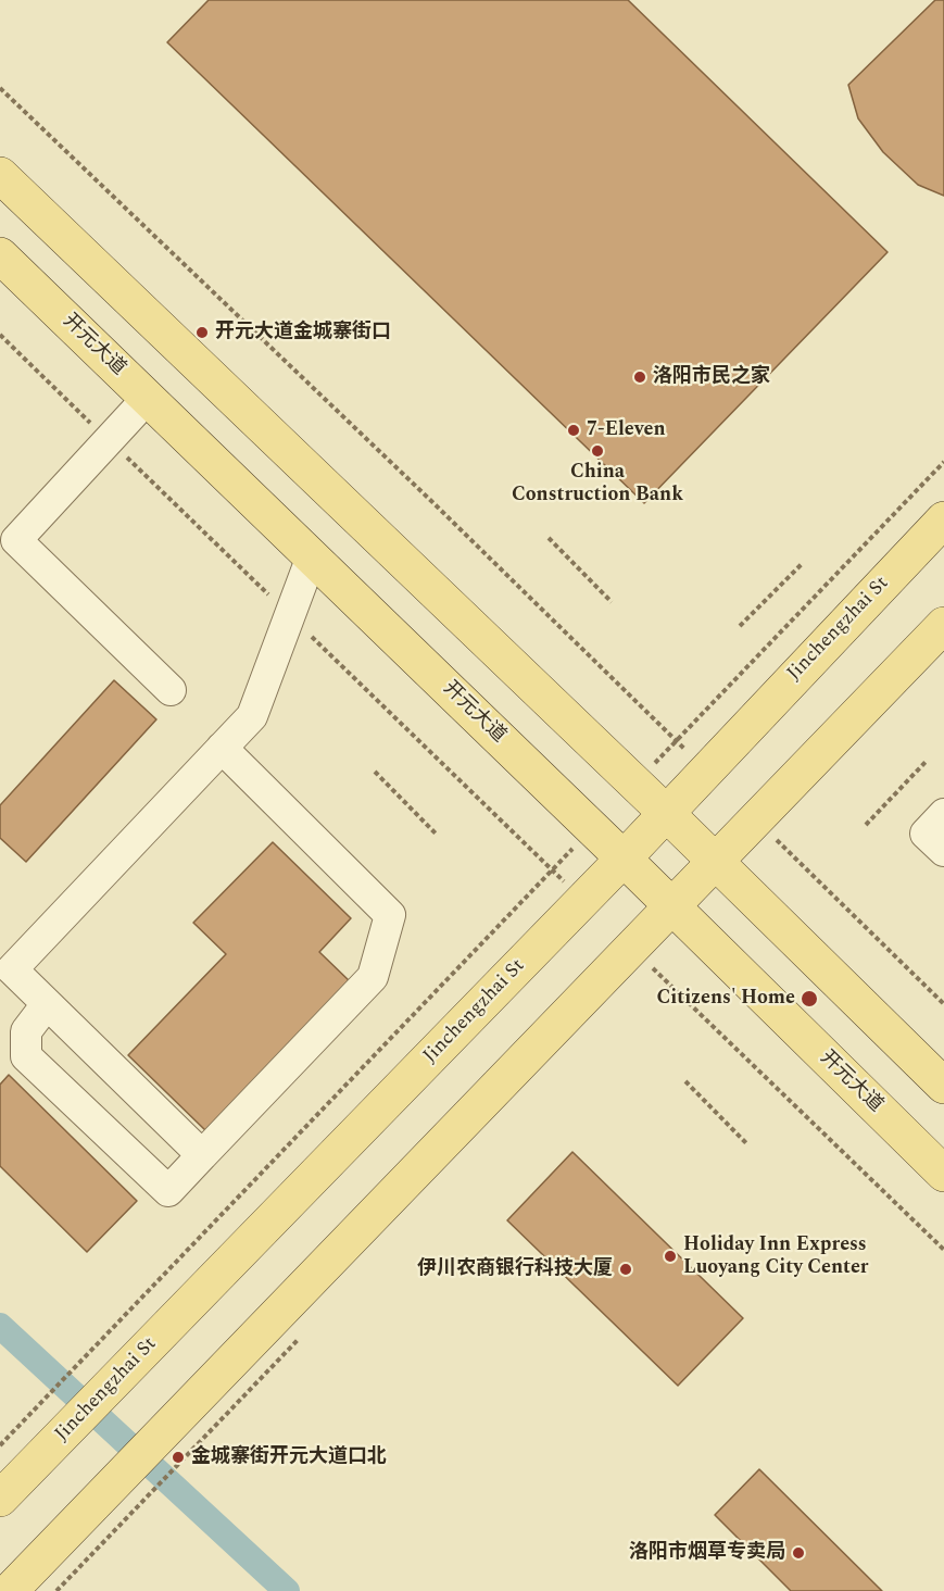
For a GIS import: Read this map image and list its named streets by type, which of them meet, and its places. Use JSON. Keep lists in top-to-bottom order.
{
  "streets": {
    "main road": ["开元大道", "Jinchengzhai St"]
  },
  "crossings": [
    ["开元大道", "Jinchengzhai St"]
  ],
  "places": [
    "开元大道金城寨街口",
    "洛阳市民之家",
    "7-Eleven",
    "China Construction Bank",
    "Citizens' Home",
    "Holiday Inn Express Luoyang City Center",
    "伊川农商银行科技大厦",
    "金城寨街开元大道口北",
    "洛阳市烟草专卖局"
  ]
}
